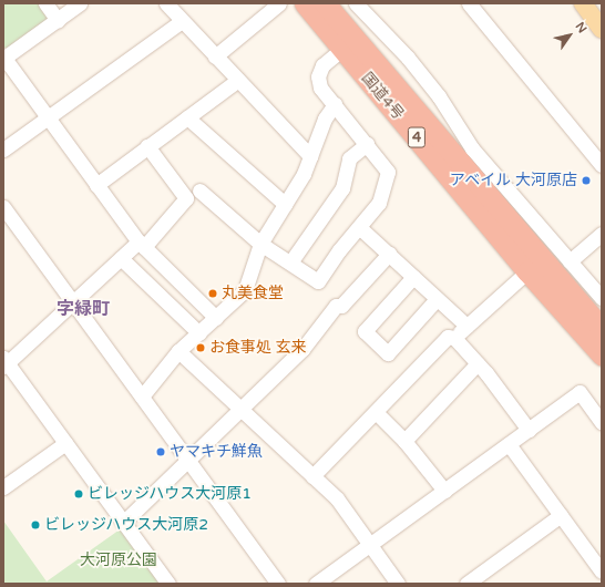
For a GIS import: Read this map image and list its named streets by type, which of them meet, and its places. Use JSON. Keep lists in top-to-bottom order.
{
  "streets": {
    "highway": ["国道4号", "4"]
  },
  "crossings": [
    ["国道4号", "4"]
  ],
  "districts": ["字緑町"],
  "parks": ["大河原公園"],
  "places": [
    "アベイル 大河原店",
    "丸美食堂",
    "お食事処 玄来",
    "ヤマキチ鮮魚",
    "ビレッジハウス大河原1",
    "ビレッジハウス大河原2"
  ],
  "north": "top right"
}
